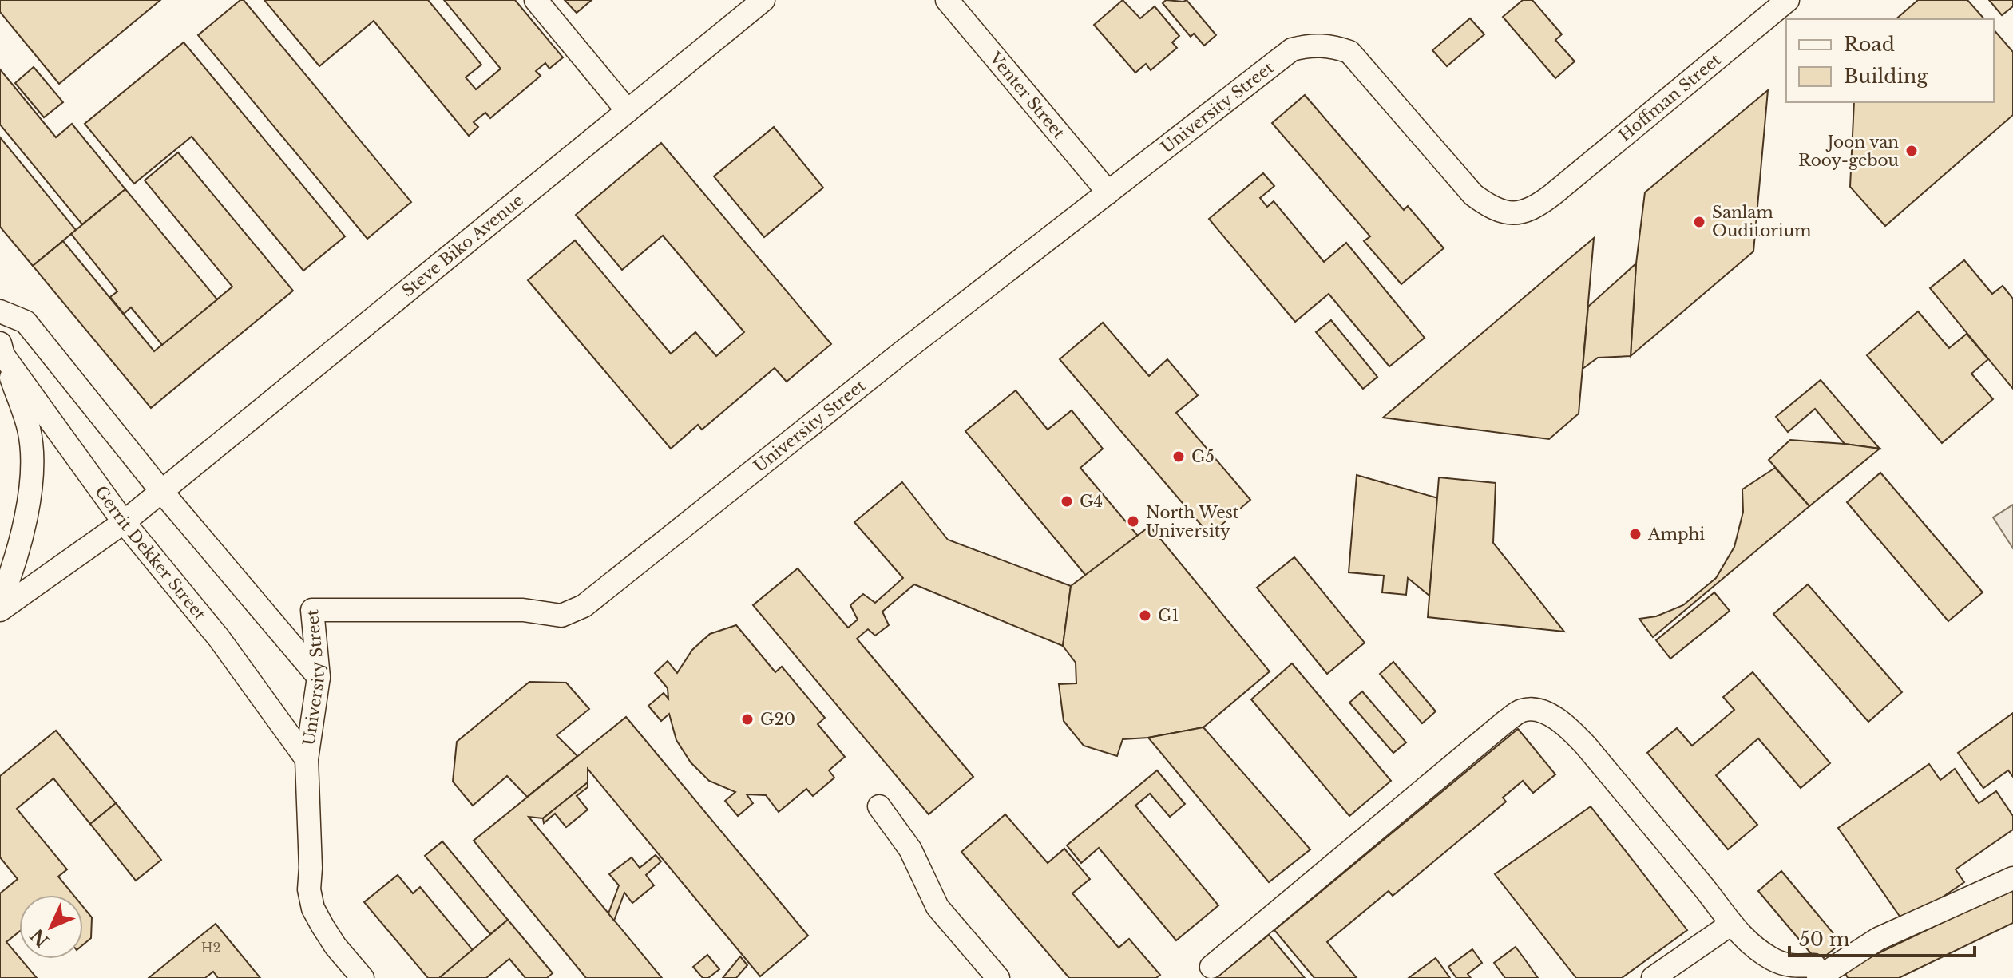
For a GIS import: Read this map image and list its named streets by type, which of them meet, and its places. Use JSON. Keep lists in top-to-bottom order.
{
  "streets": {
    "street": [
      "Venter Street",
      "Hoffman Street",
      "University Street",
      "Steve Biko Avenue",
      "Gerrit Dekker Street"
    ]
  },
  "crossings": [
    ["Venter Street", "University Street"],
    ["Hoffman Street", "University Street"],
    ["University Street", "Gerrit Dekker Street"],
    ["Steve Biko Avenue", "Gerrit Dekker Street"]
  ],
  "places": [
    "Joon van Rooy-gebou",
    "Sanlam Ouditorium",
    "G5",
    "G4",
    "North West University",
    "Amphi",
    "G1",
    "G20"
  ],
  "house_numbers": ["H2"],
  "legend": ["Road", "Building"],
  "scale_bar": "50 m",
  "north": "bottom left"
}
